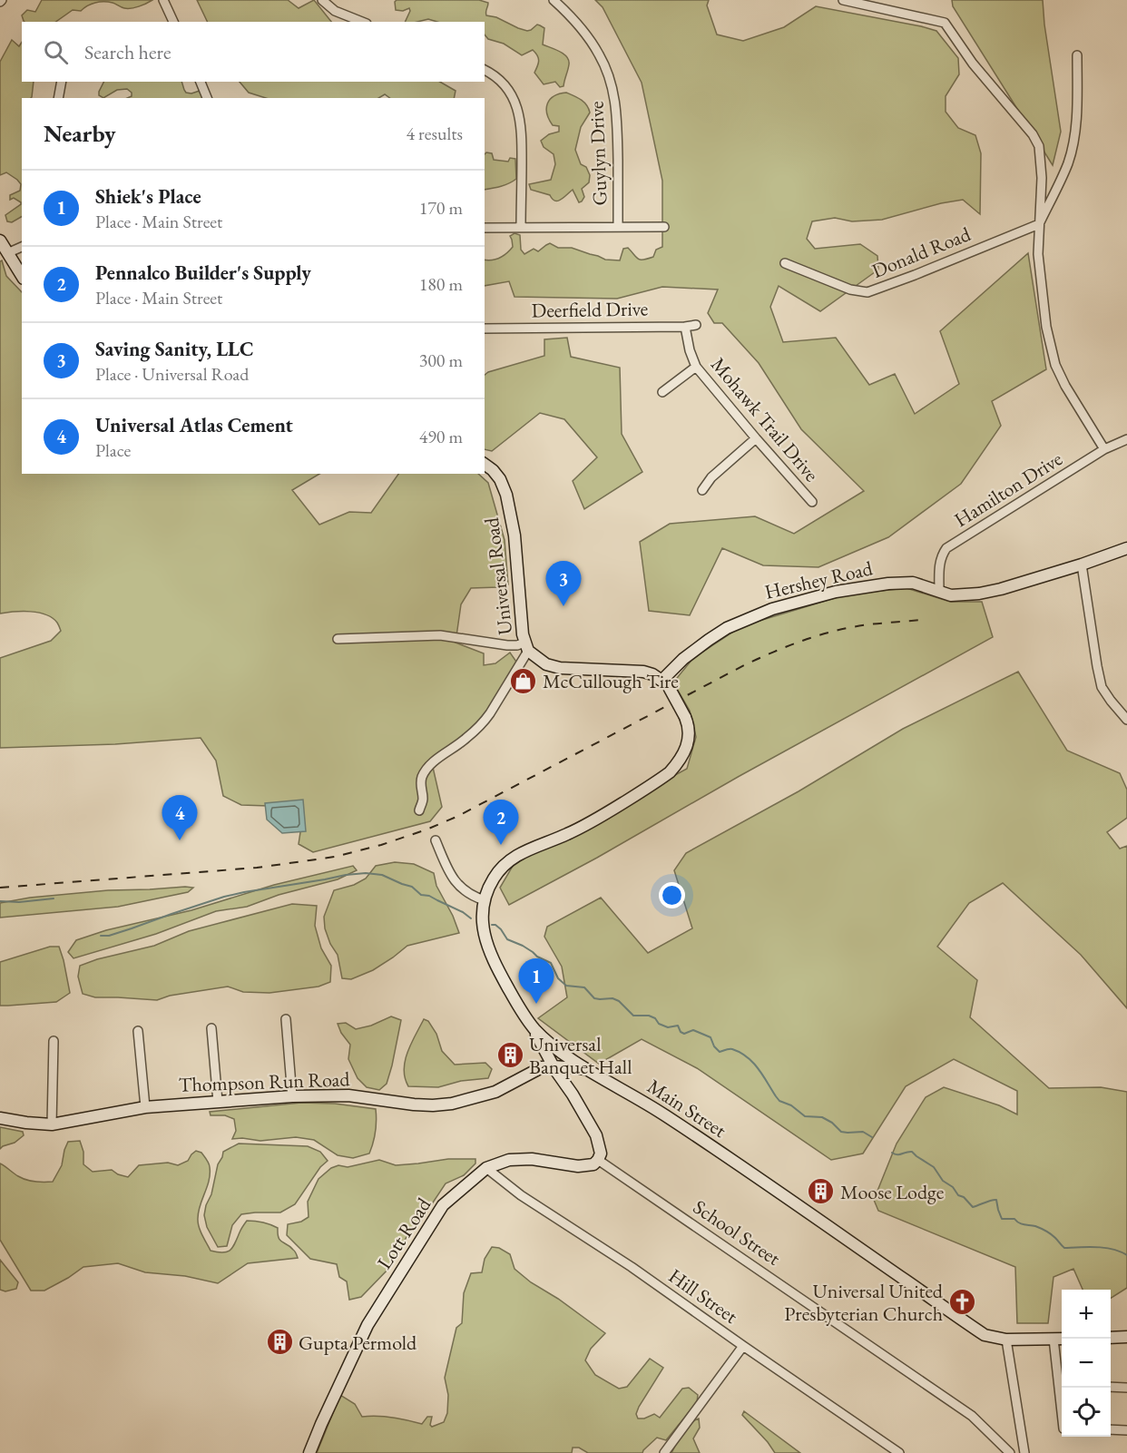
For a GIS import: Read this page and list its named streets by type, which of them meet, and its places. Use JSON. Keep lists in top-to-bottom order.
{
  "streets": {
    "street": [
      "Guylyn Drive",
      "Donald Road",
      "Deerfield Drive",
      "Mohawk Trail Drive",
      "Hamilton Drive",
      "Universal Road",
      "Hershey Road",
      "Thompson Run Road",
      "Main Street",
      "School Street",
      "Lott Road",
      "Hill Street"
    ]
  },
  "crossings": [
    ["Deerfield Drive", "Mohawk Trail Drive"],
    ["Hamilton Drive", "Hershey Road"],
    ["Universal Road", "Hershey Road"],
    ["Universal Road", "Main Street"],
    ["Hershey Road", "Main Street"],
    ["Thompson Run Road", "Main Street"],
    ["School Street", "Lott Road"],
    ["Lott Road", "Hill Street"]
  ],
  "places": {
    "shop": ["McCullough Tire"],
    "building": ["Universal Banquet Hall", "Moose Lodge", "Gupta Permold"],
    "church": ["Universal United Presbyterian Church"]
  },
  "page": {
    "search": "Search here",
    "heading": ["Nearby", "4 results"],
    "list": [
      {
        "mark": "1",
        "name": "Shiek's Place",
        "note": "Place · Main Street",
        "value": "170 m"
      },
      {
        "mark": "2",
        "name": "Pennalco Builder's Supply",
        "note": "Place · Main Street",
        "value": "180 m"
      },
      {
        "mark": "3",
        "name": "Saving Sanity, LLC",
        "note": "Place · Universal Road",
        "value": "300 m"
      },
      {
        "mark": "4",
        "name": "Universal Atlas Cement",
        "note": "Place",
        "value": "490 m"
      }
    ],
    "pins": [
      "3",
      "4",
      "2",
      "1"
    ],
    "map_buttons": ["+", "−"]
  }
}
